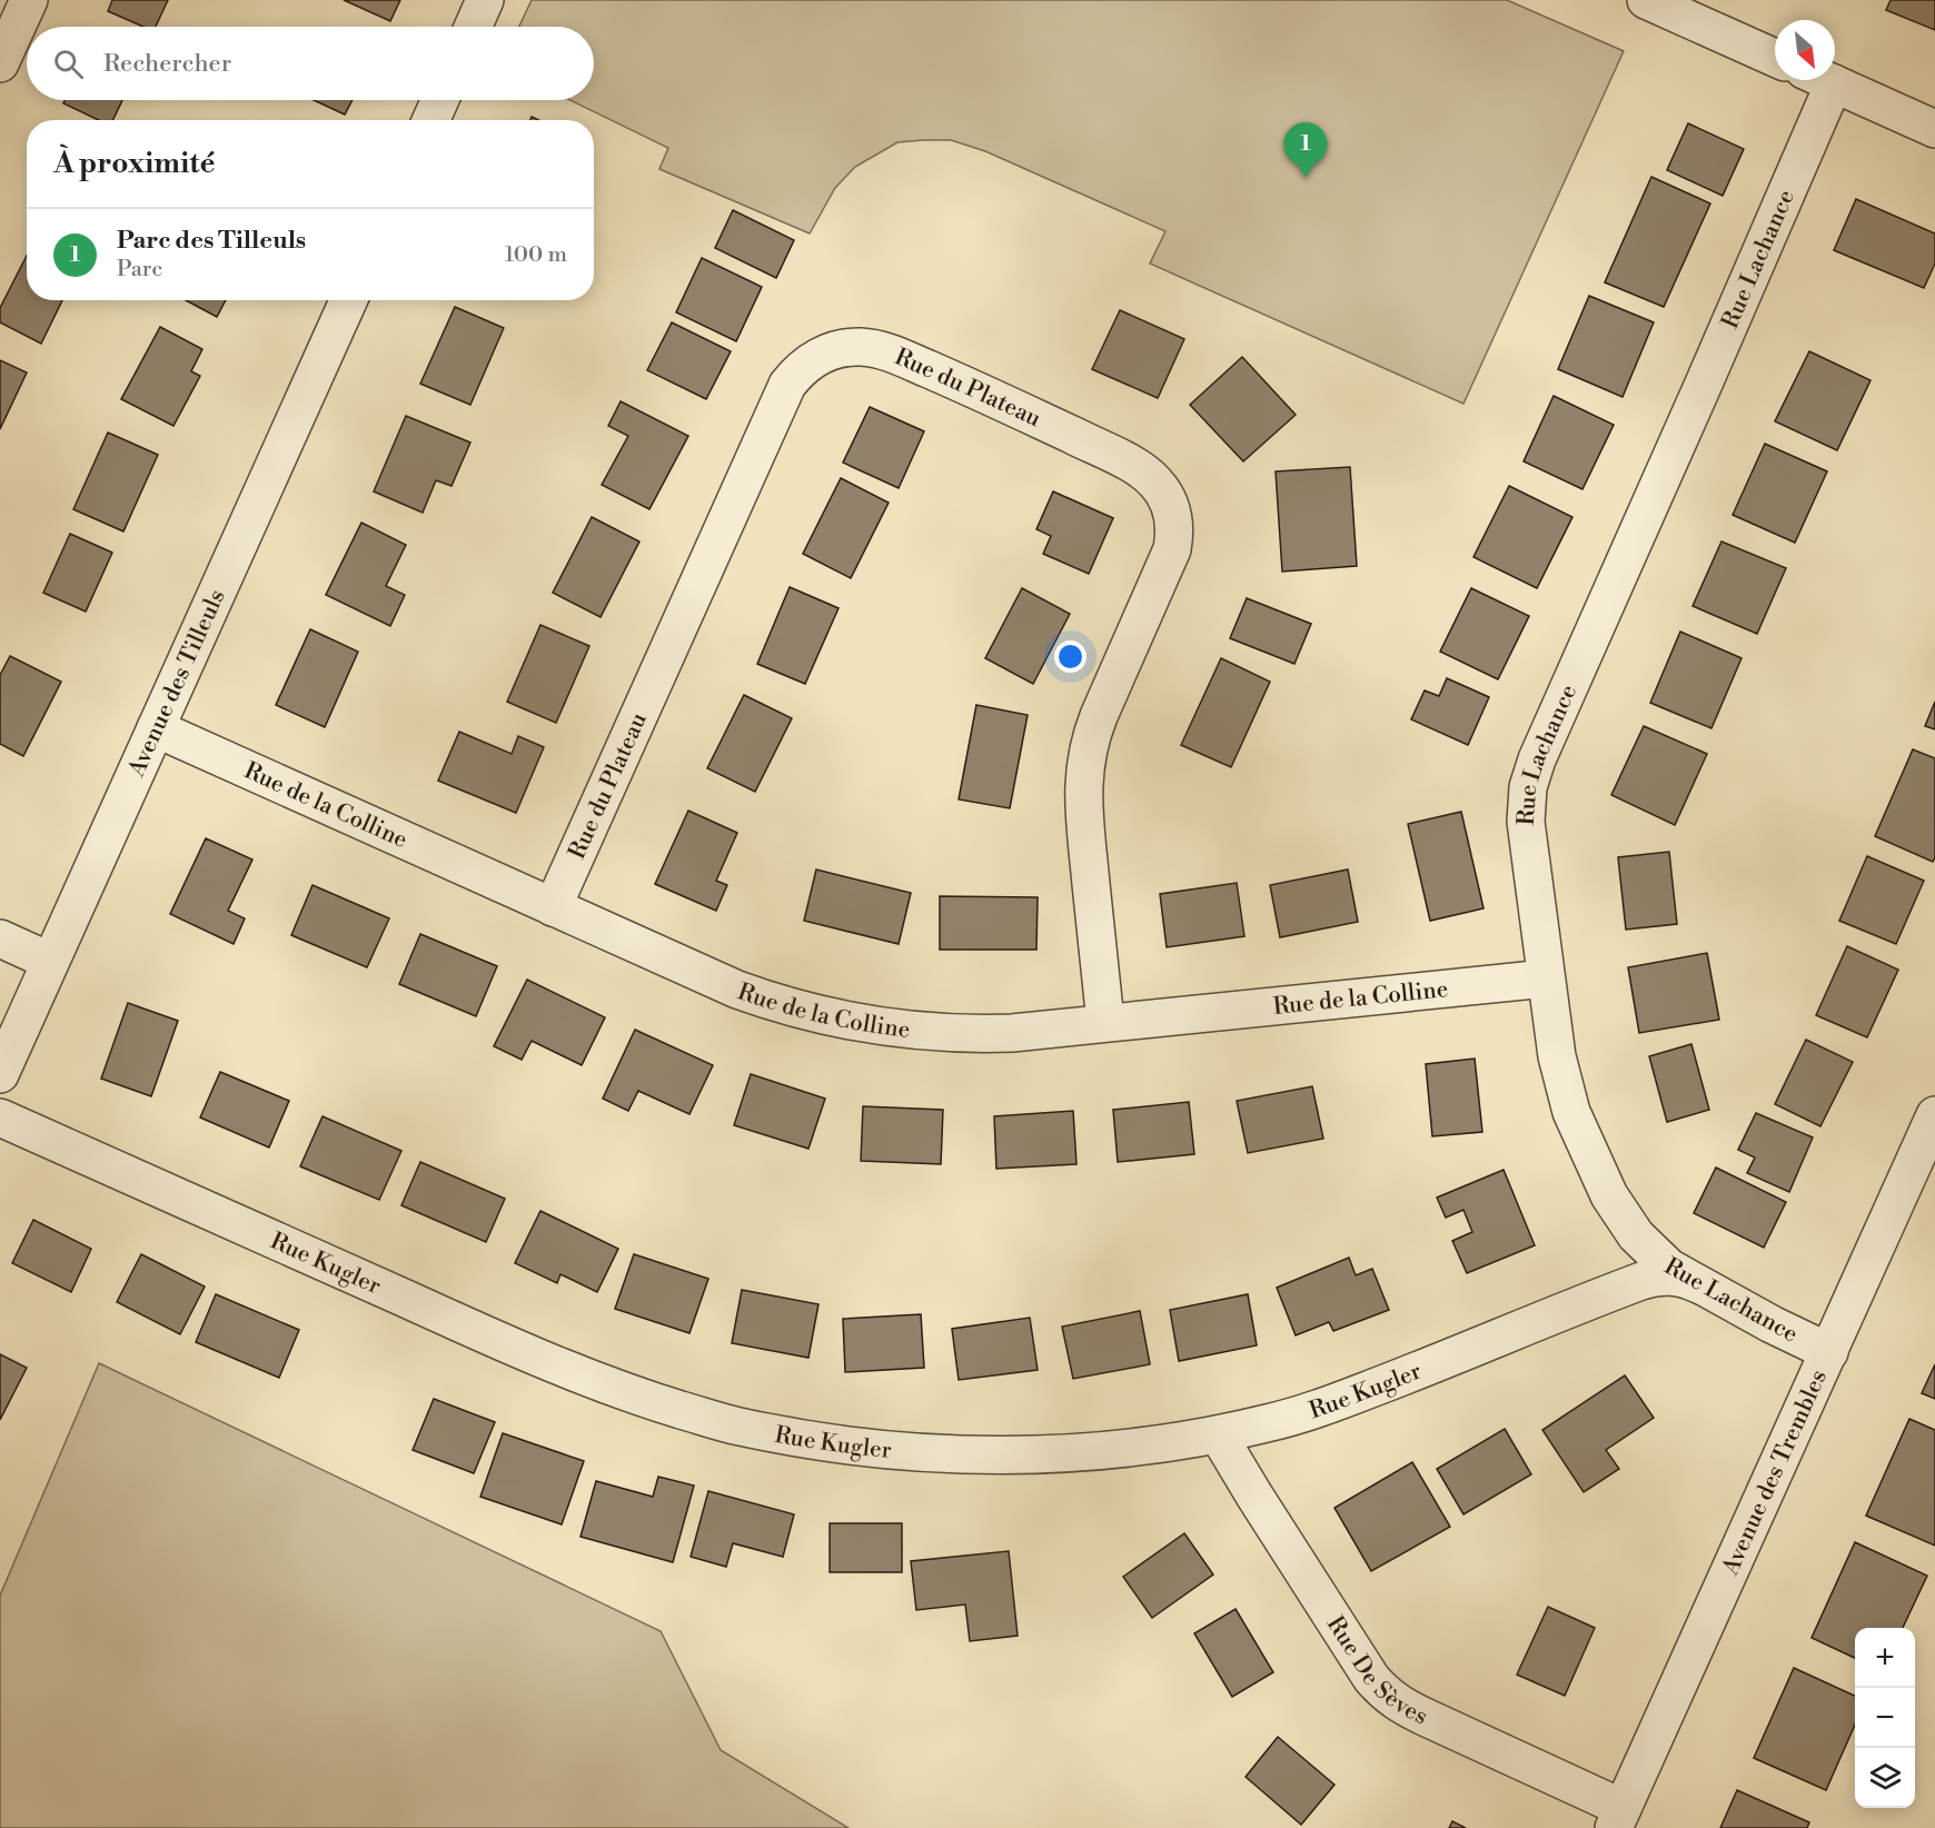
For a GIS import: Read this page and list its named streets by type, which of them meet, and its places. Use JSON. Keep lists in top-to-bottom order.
{
  "streets": {
    "street": [
      "Rue Lachance",
      "Rue du Plateau",
      "Avenue des Tilleuls",
      "Rue de la Colline",
      "Rue Kugler",
      "Avenue des Trembles",
      "Rue De Sèves"
    ]
  },
  "crossings": [
    ["Rue Lachance", "Rue de la Colline"],
    ["Rue Lachance", "Rue Kugler"],
    ["Rue Lachance", "Avenue des Trembles"],
    ["Rue du Plateau", "Rue de la Colline"],
    ["Avenue des Tilleuls", "Rue de la Colline"],
    ["Rue Kugler", "Rue De Sèves"],
    ["Avenue des Trembles", "Rue De Sèves"]
  ],
  "north": "bottom right",
  "page": {
    "search": "Rechercher",
    "heading": "À proximité",
    "pins": "1",
    "list": [
      {
        "mark": "1",
        "name": "Parc des Tilleuls",
        "note": "Parc",
        "value": "100 m"
      }
    ],
    "map_buttons": ["+", "−"]
  }
}
